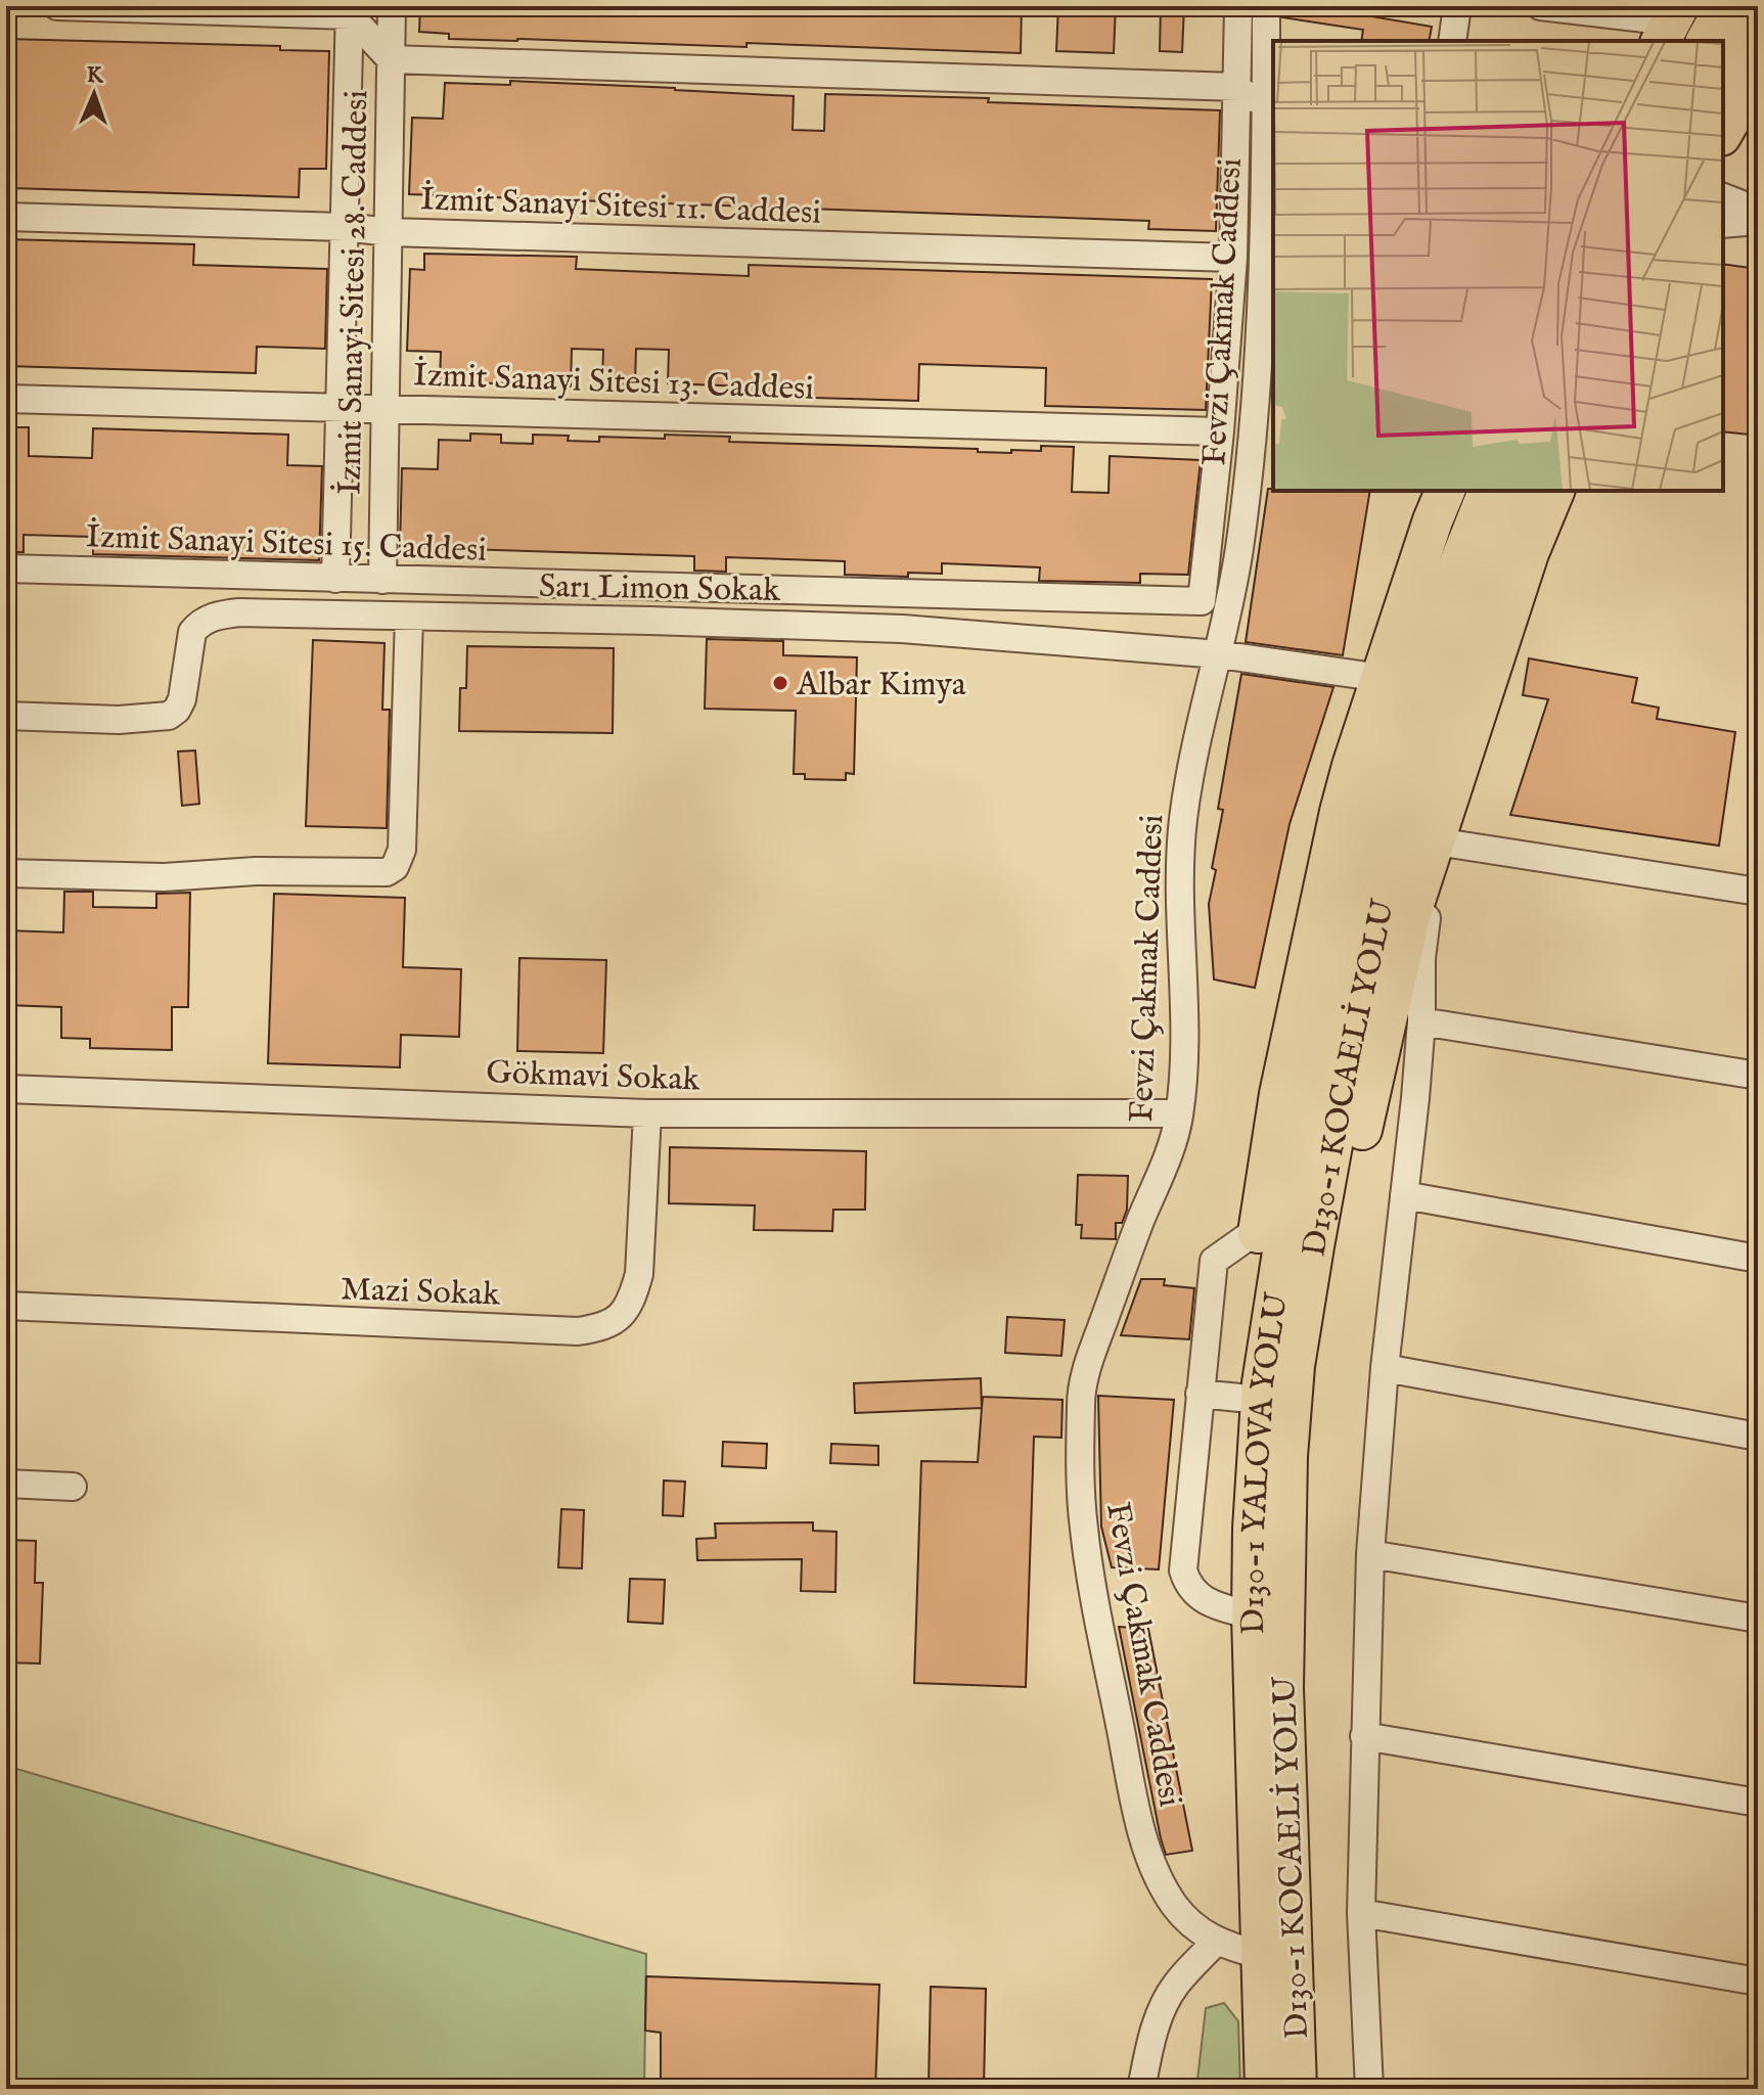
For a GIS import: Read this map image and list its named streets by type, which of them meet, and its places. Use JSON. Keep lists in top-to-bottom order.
{
  "streets": {
    "highway": ["D130-1 KOCAELİ YOLU", "D130-1 YALOVA YOLU"],
    "street": [
      "İzmit Sanayi Sitesi 11. Caddesi",
      "İzmit Sanayi Sitesi 28. Caddesi",
      "Fevzi Çakmak Caddesi",
      "İzmit Sanayi Sitesi 13. Caddesi",
      "İzmit Sanayi Sitesi 15. Caddesi",
      "Sarı Limon Sokak",
      "Gökmavi Sokak",
      "Mazi Sokak"
    ]
  },
  "crossings": [
    ["İzmit Sanayi Sitesi 11. Caddesi", "İzmit Sanayi Sitesi 28. Caddesi"],
    ["İzmit Sanayi Sitesi 28. Caddesi", "İzmit Sanayi Sitesi 13. Caddesi"],
    ["İzmit Sanayi Sitesi 28. Caddesi", "İzmit Sanayi Sitesi 15. Caddesi"],
    ["Fevzi Çakmak Caddesi", "Sarı Limon Sokak"],
    ["Fevzi Çakmak Caddesi", "Gökmavi Sokak"],
    ["Fevzi Çakmak Caddesi", "D130-1 YALOVA YOLU"],
    ["İzmit Sanayi Sitesi 13. Caddesi", "İzmit Sanayi Sitesi 15. Caddesi"],
    ["Gökmavi Sokak", "Mazi Sokak"],
    ["D130-1 KOCAELİ YOLU", "D130-1 YALOVA YOLU"]
  ],
  "places": ["Albar Kimya"],
  "north": "top"
}
